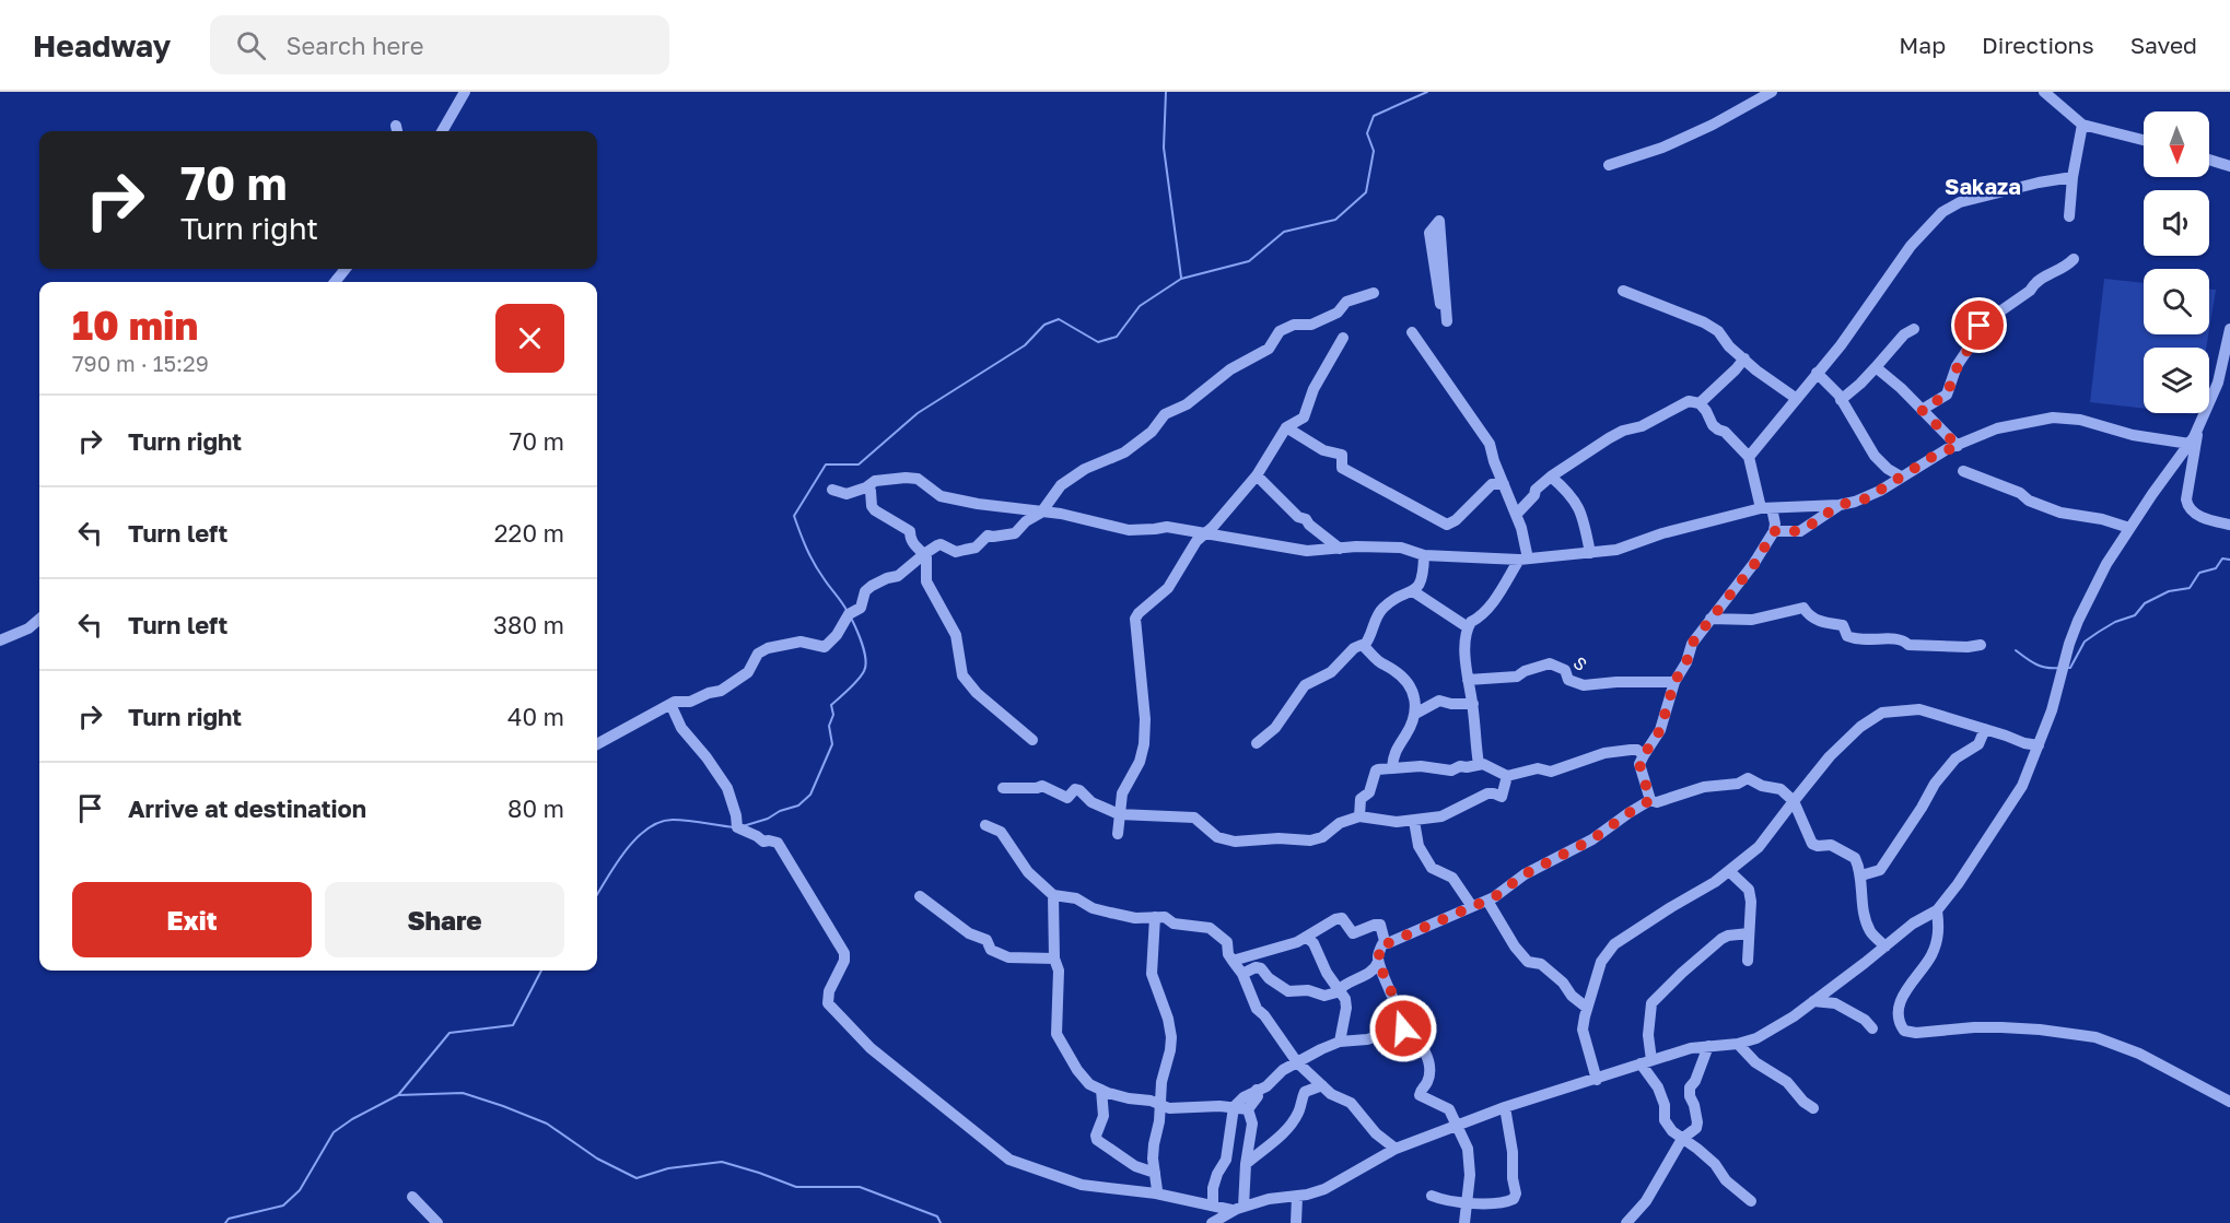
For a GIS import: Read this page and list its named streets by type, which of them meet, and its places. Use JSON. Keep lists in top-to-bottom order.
{
  "streets": {
    "street": ["S"]
  },
  "districts": ["Sakaza"],
  "north": "bottom",
  "page": {
    "header": "Headway",
    "search": "Search here",
    "nav": ["Map", "Directions", "Saved"],
    "turn": ["70 m", "Turn right"],
    "heading": ["10 min", "790 m · 15:29"],
    "list": [
      {
        "name": "Turn right",
        "value": "70 m"
      },
      {
        "name": "Turn left",
        "value": "220 m"
      },
      {
        "name": "Turn left",
        "value": "380 m"
      },
      {
        "name": "Turn right",
        "value": "40 m"
      },
      {
        "name": "Arrive at destination",
        "value": "80 m"
      }
    ],
    "buttons": ["Exit", "Share"]
  }
}
